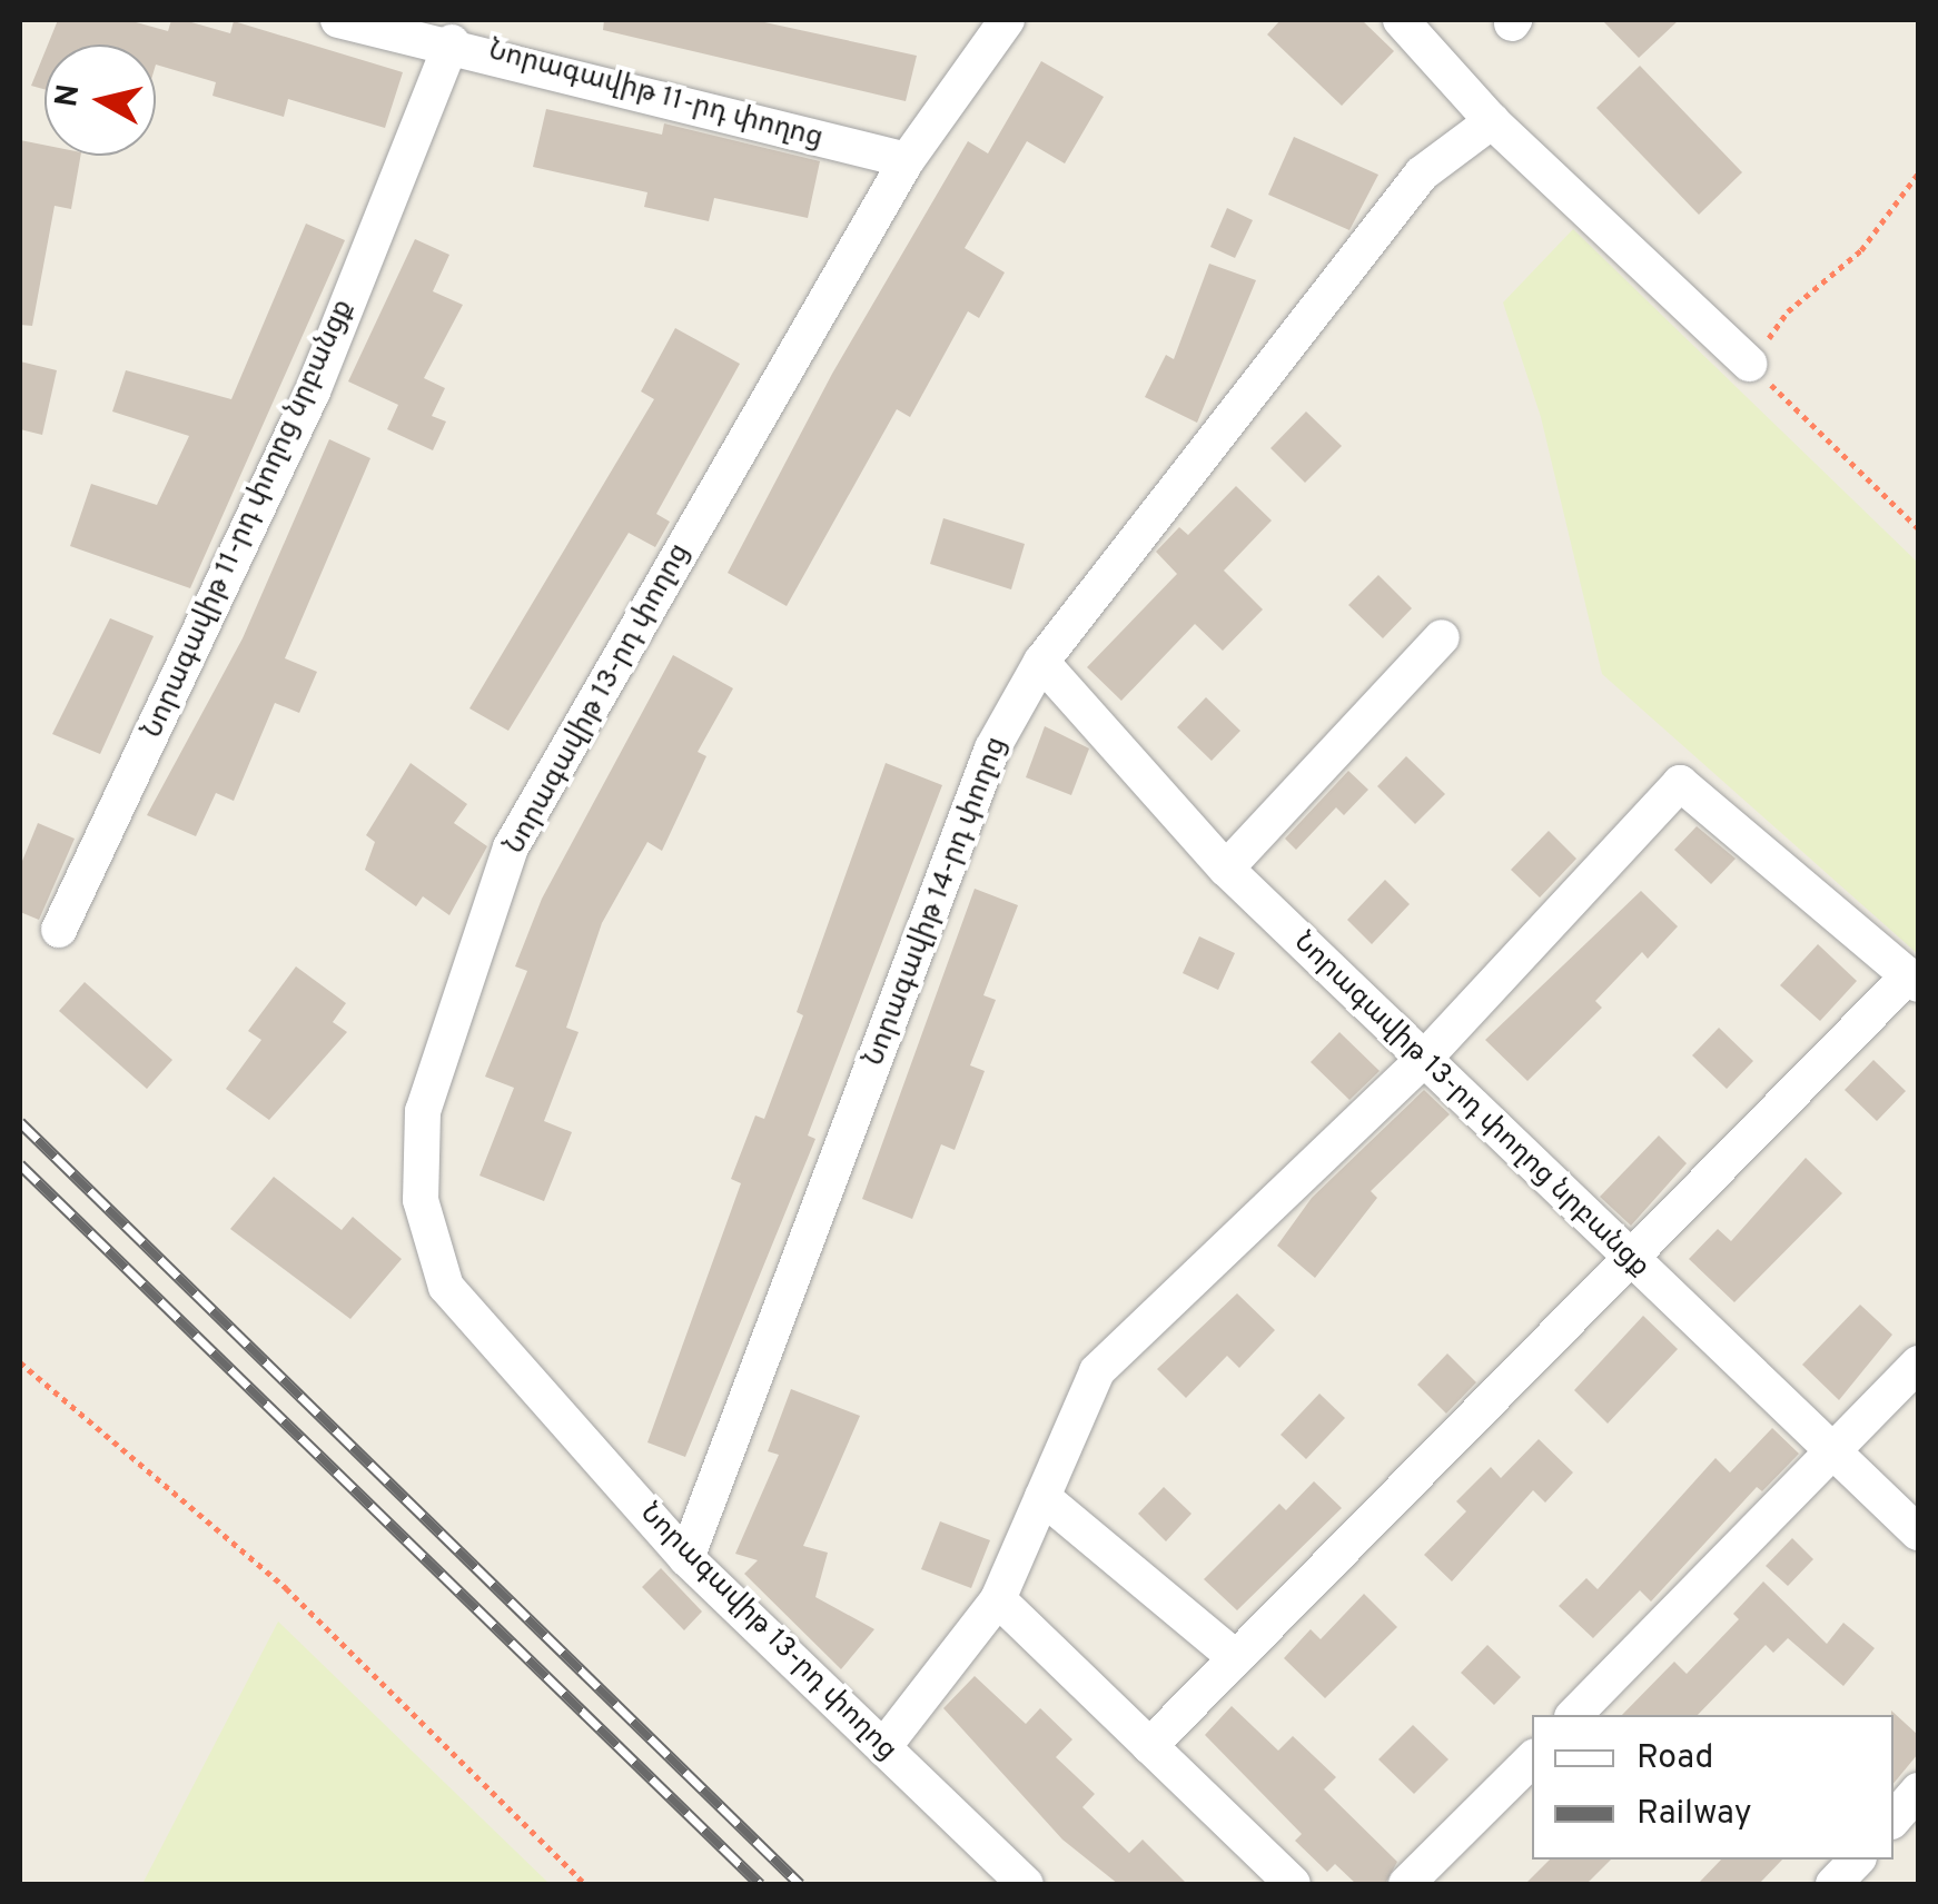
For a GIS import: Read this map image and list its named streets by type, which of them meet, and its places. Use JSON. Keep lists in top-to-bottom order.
{
  "streets": {
    "street": [
      "Նորագավիթ 11-րդ փողոց",
      "Նորագավիթ 11-րդ փողոց նրբանցք",
      "Նորագավիթ 13-րդ փողոց",
      "Նորագավիթ 14-րդ փողոց",
      "Նորագավիթ 13-րդ փողոց նրբանցք"
    ]
  },
  "crossings": [
    ["Նորագավիթ 11-րդ փողոց", "Նորագավիթ 11-րդ փողոց նրբանցք"],
    ["Նորագավիթ 11-րդ փողոց", "Նորագավիթ 13-րդ փողոց"],
    ["Նորագավիթ 13-րդ փողոց", "Նորագավիթ 14-րդ փողոց"],
    ["Նորագավիթ 14-րդ փողոց", "Նորագավիթ 13-րդ փողոց նրբանցք"]
  ],
  "legend": ["Road", "Railway"],
  "north": "left"
}
